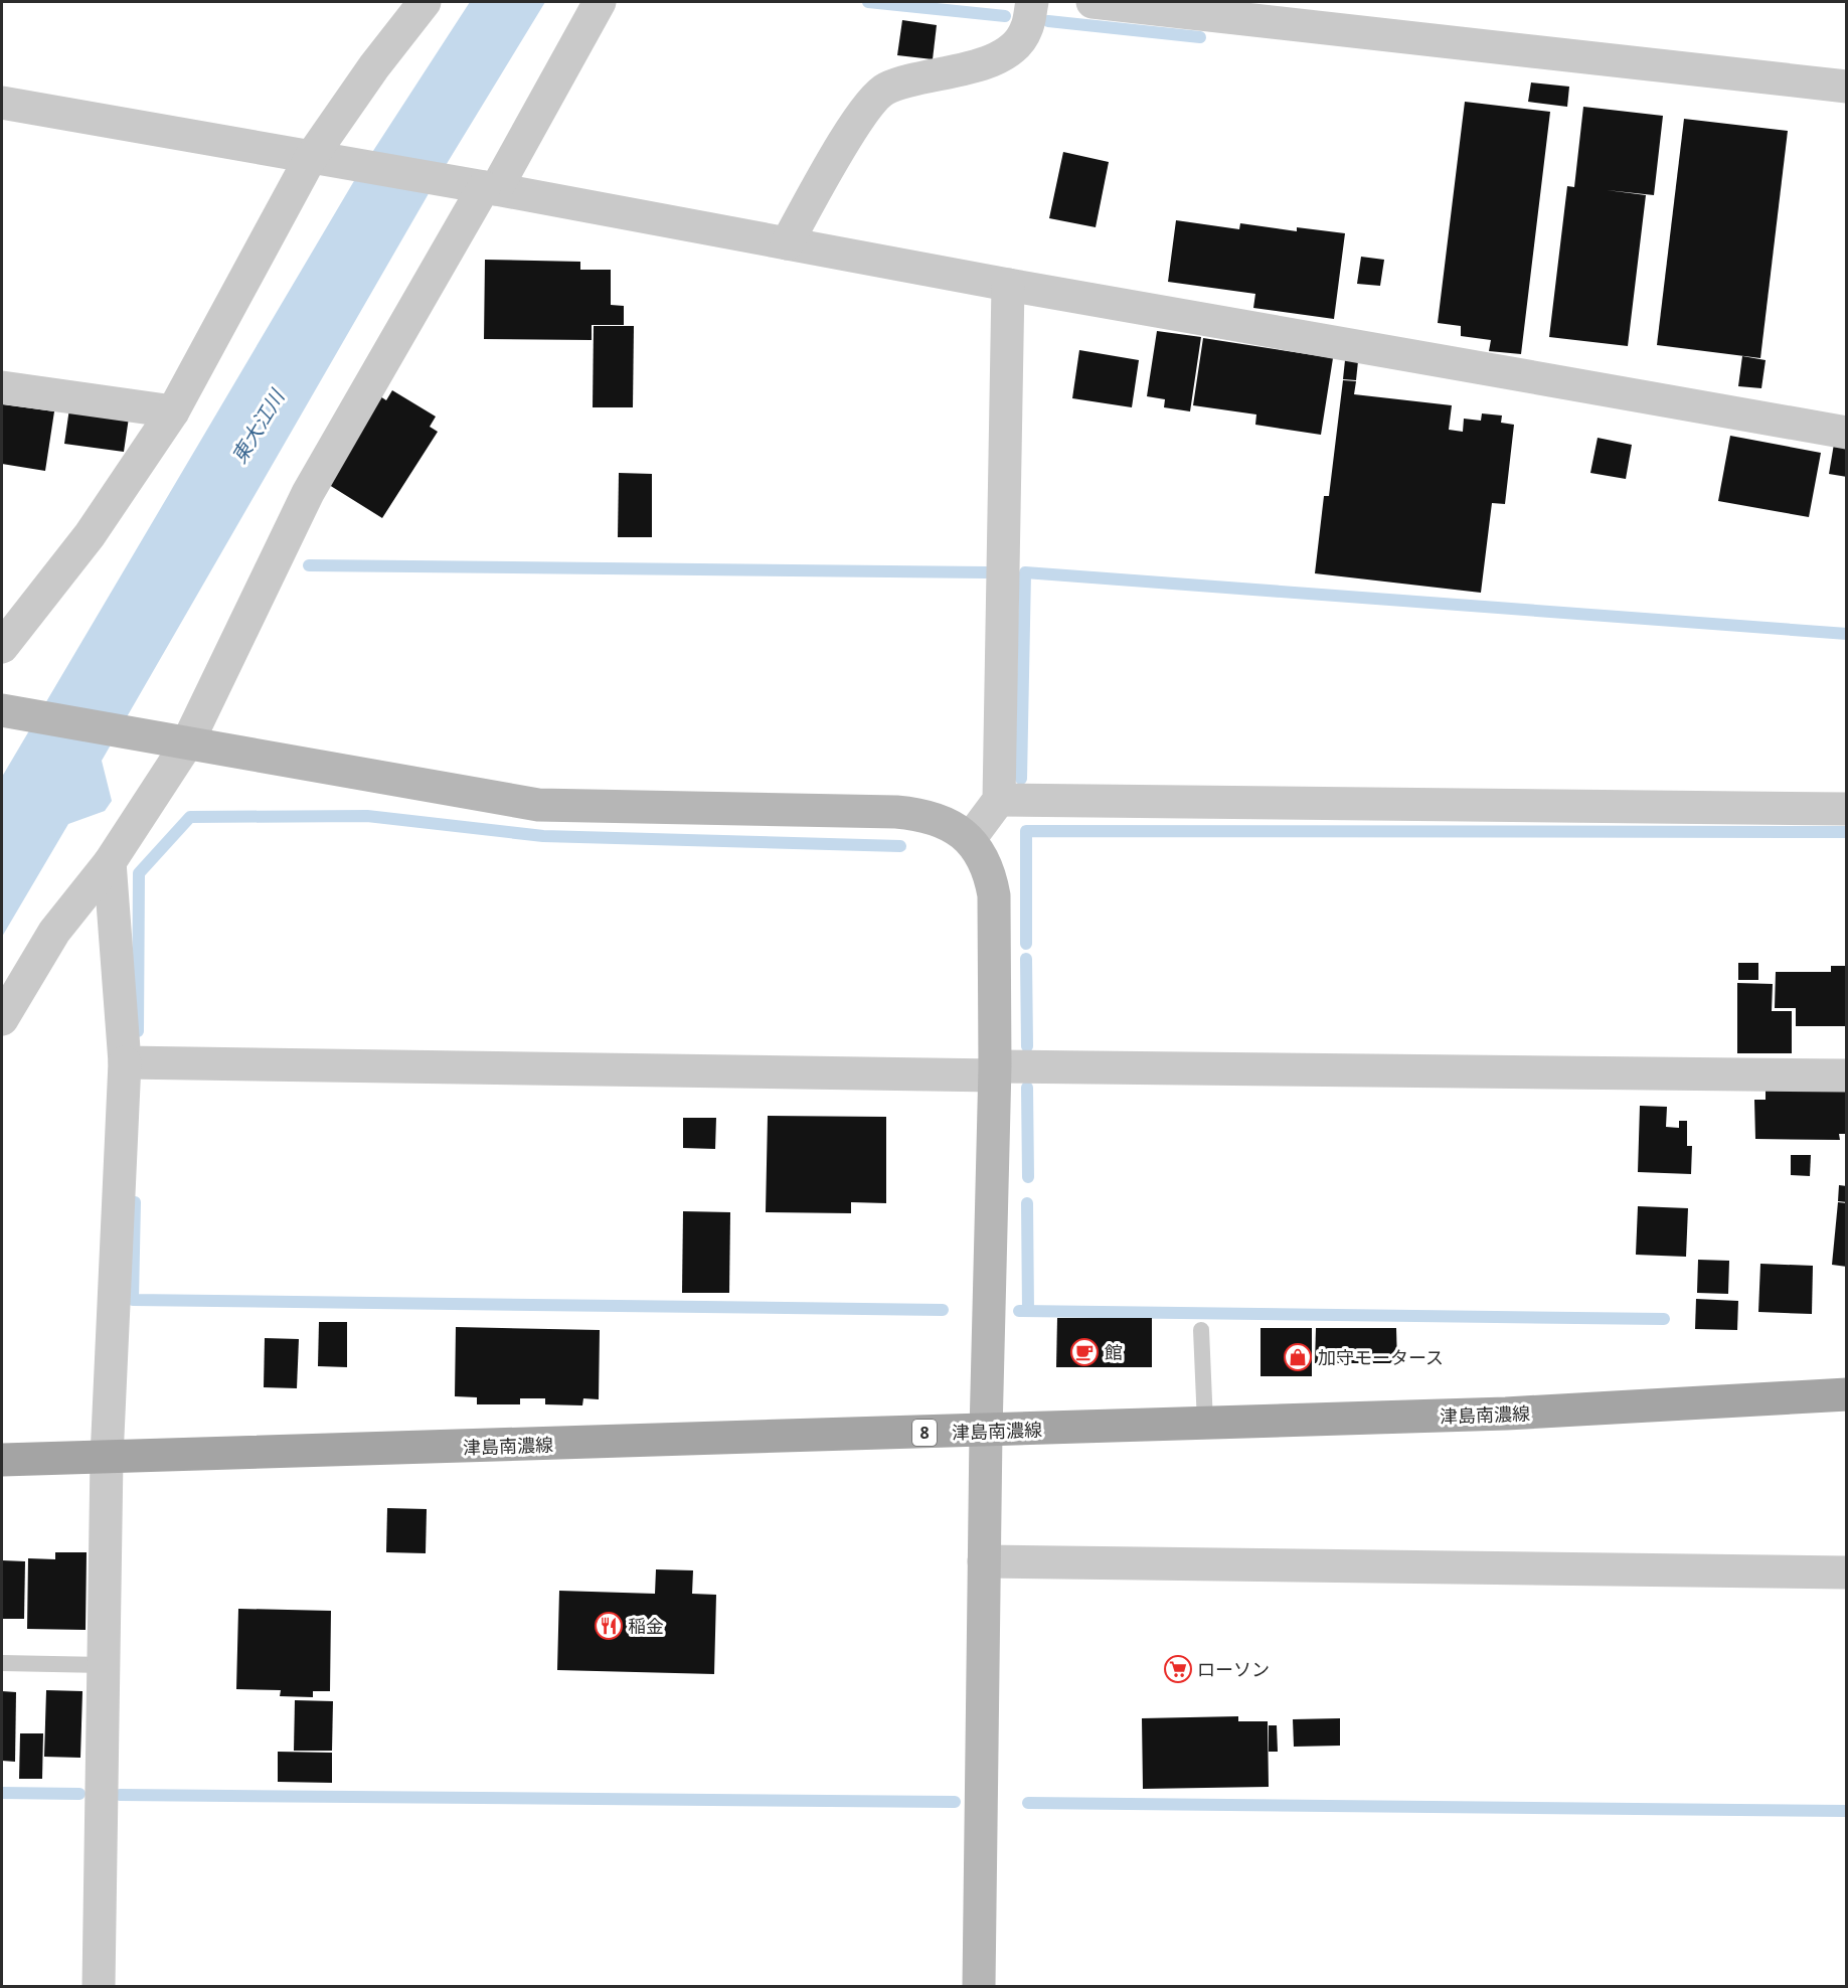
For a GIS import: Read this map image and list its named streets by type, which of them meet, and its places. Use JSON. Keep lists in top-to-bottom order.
{
  "streets": {
    "main road": ["津島南濃線", "8"]
  },
  "water": ["東大江川"],
  "places": {
    "cafe": ["館"],
    "shop": ["加守モータース"],
    "restaurant": ["稲金"],
    "supermarket": ["ローソン"]
  }
}
